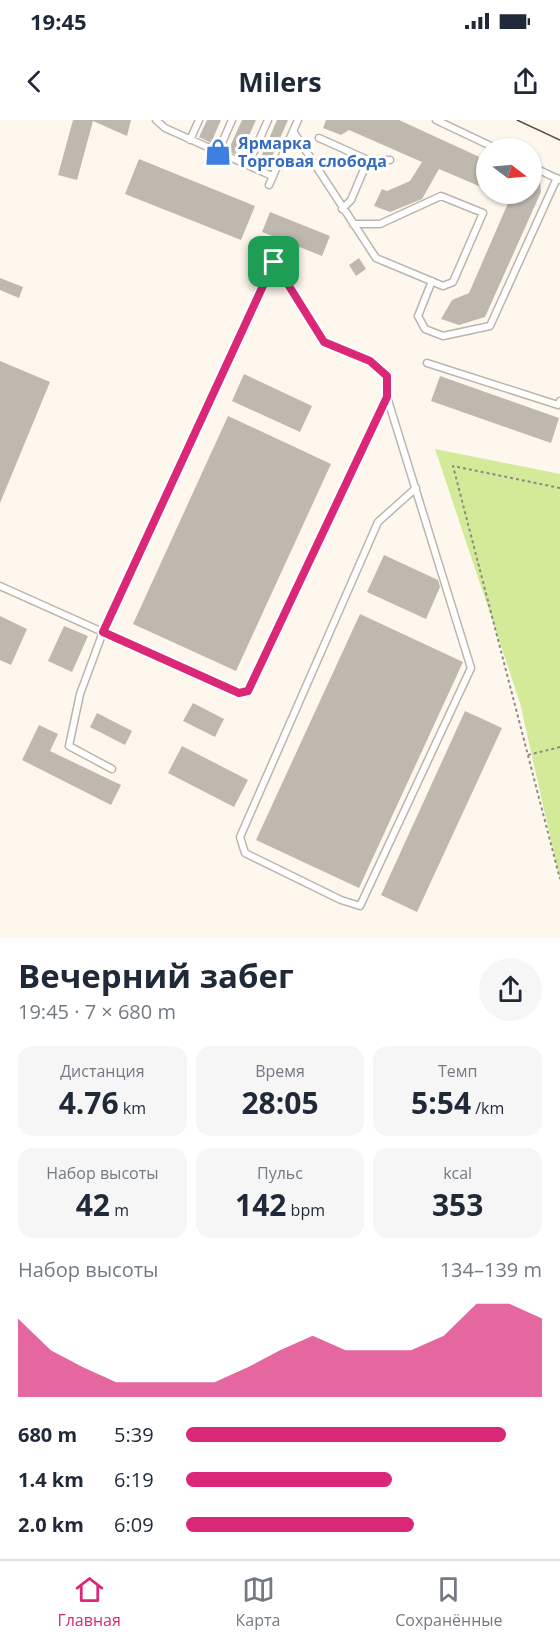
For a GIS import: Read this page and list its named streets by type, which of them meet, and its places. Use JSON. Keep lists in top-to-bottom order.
{
  "places": {
    "shop": ["Ярмарка Торговая слобода"]
  },
  "north": "right",
  "page": {
    "status": "19:45",
    "header": "Milers",
    "heading": ["Вечерний забег", "19:45 · 7 × 680 m"],
    "stats": [
      ["Дистанция", "4.76 km"],
      ["Время", "28:05"],
      ["Темп", "5:54 /km"],
      ["Набор высоты", "42 m"],
      ["Пульс", "142 bpm"],
      ["kcal", "353"]
    ],
    "chart": ["Набор высоты", "134–139 m"],
    "list": [
      {
        "name": "680 m",
        "note": "5:39"
      },
      {
        "name": "1.4 km",
        "note": "6:19"
      },
      {
        "name": "2.0 km",
        "note": "6:09"
      }
    ],
    "tabs": ["Главная", "Карта", "Сохранённые"]
  }
}
